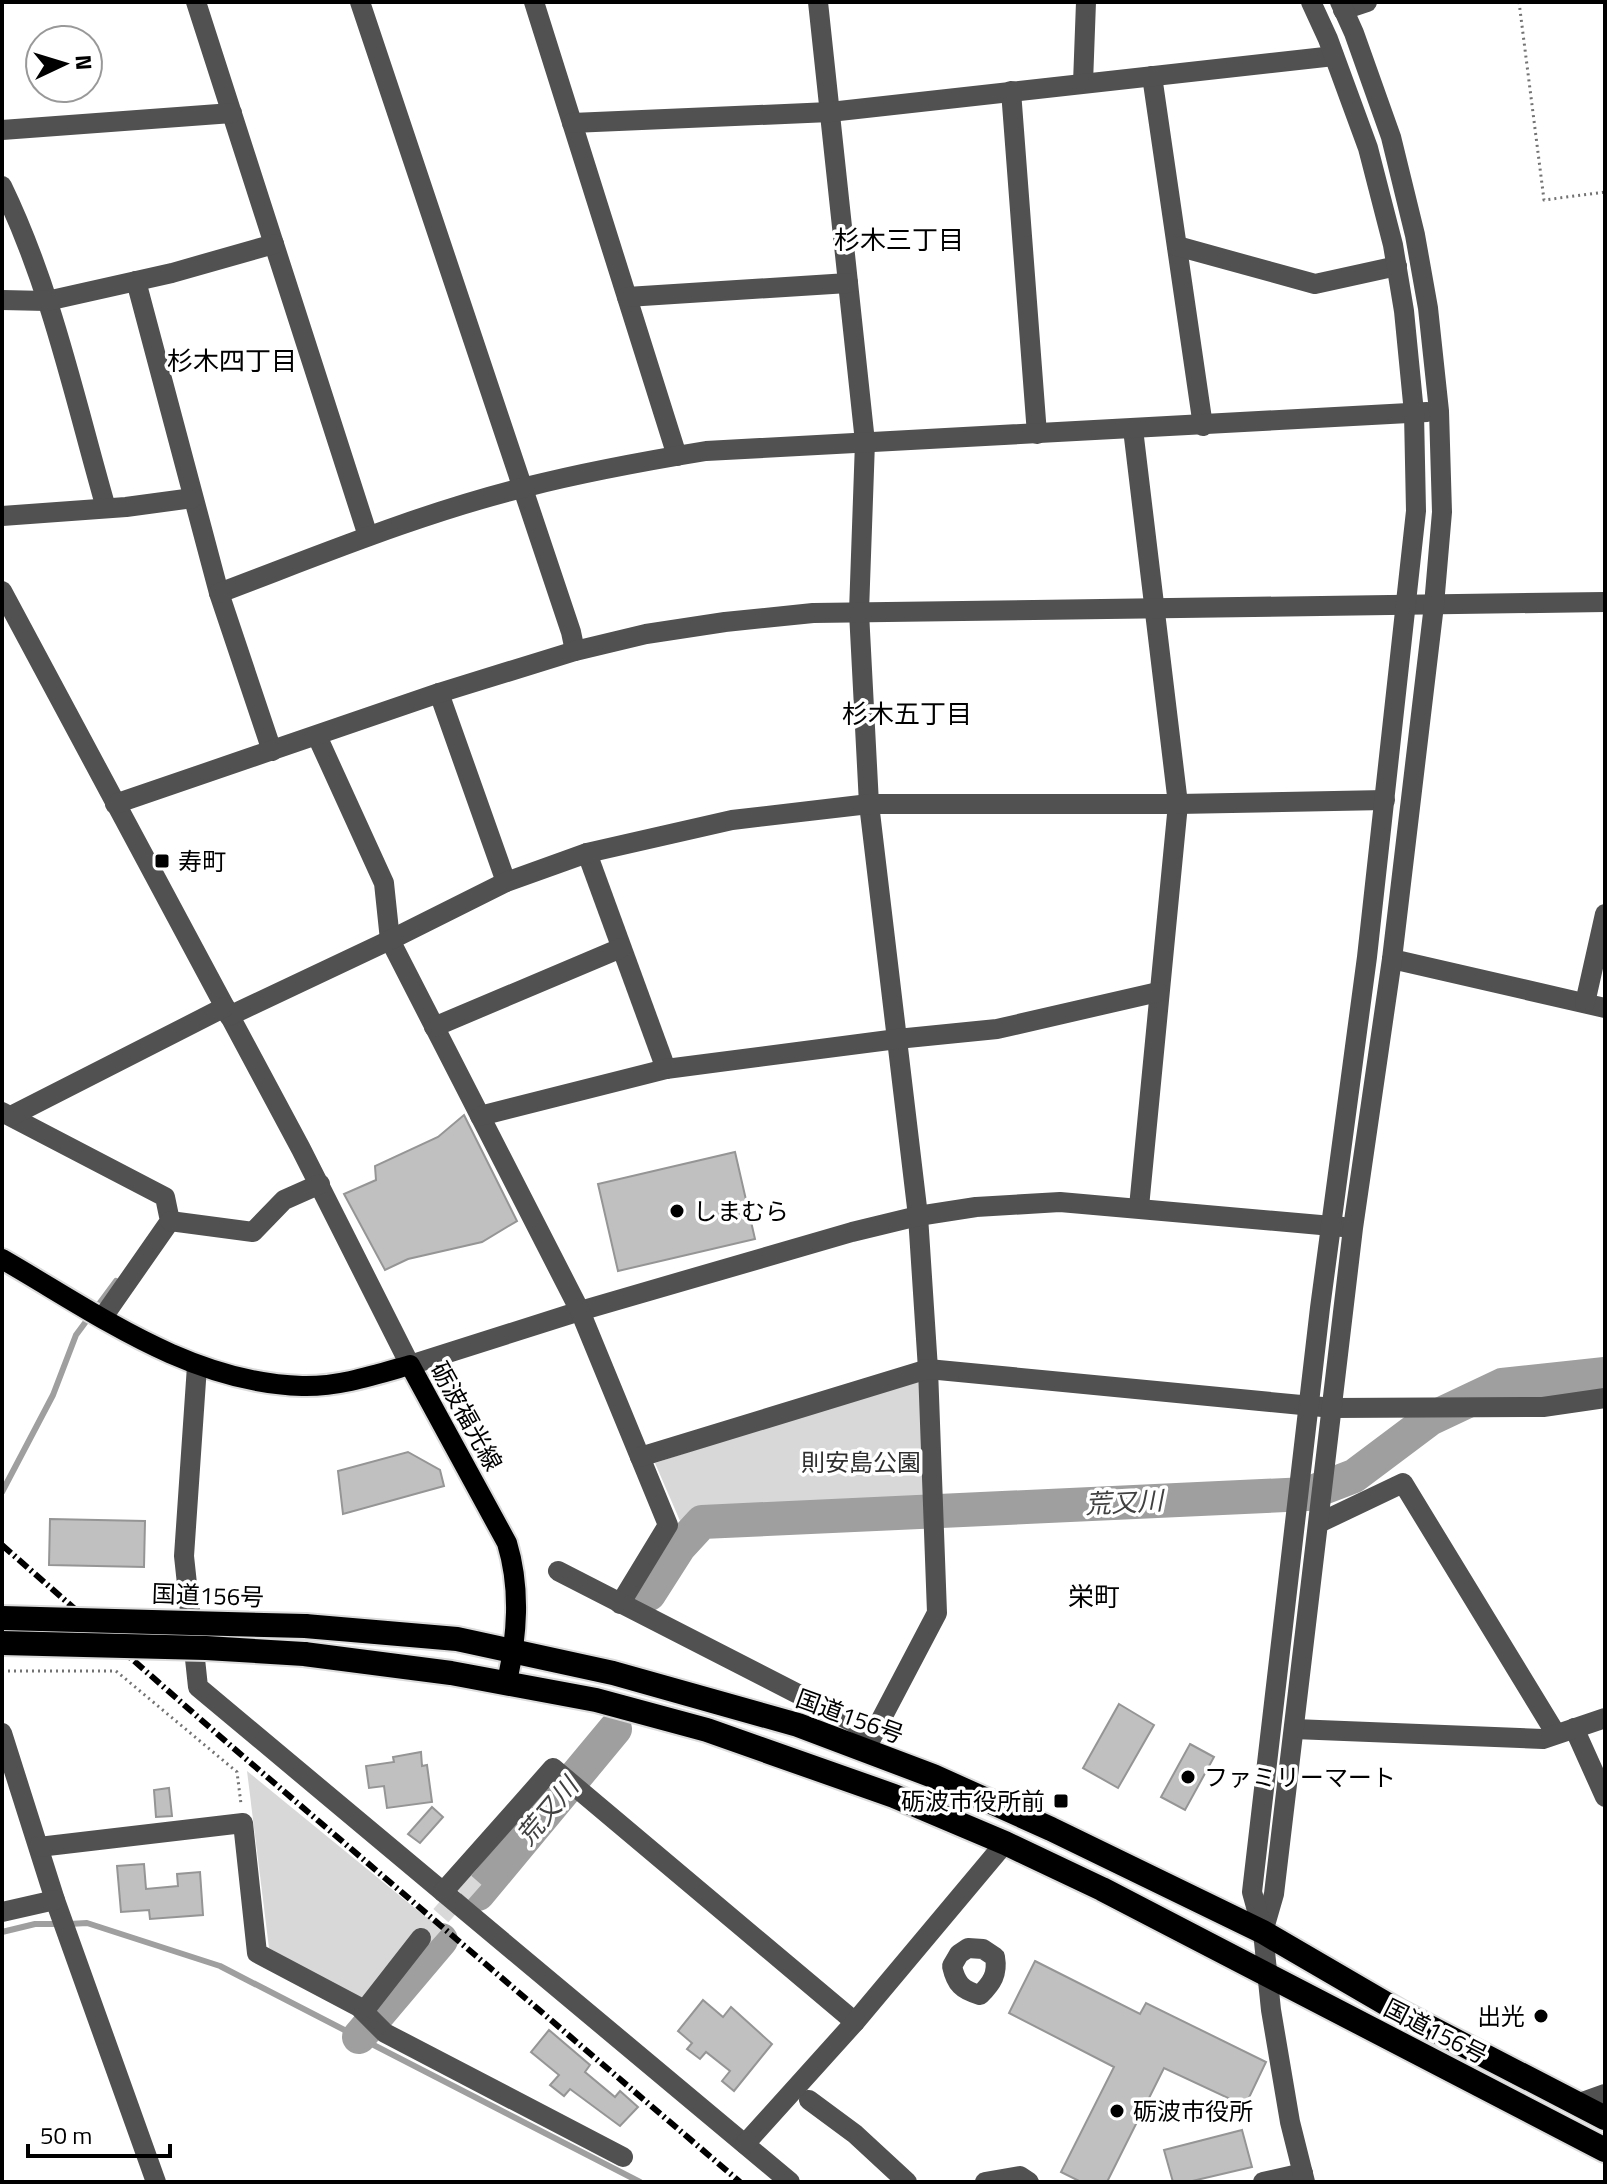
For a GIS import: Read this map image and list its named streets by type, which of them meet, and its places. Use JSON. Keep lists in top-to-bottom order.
{
  "streets": {
    "highway": ["国道156号"],
    "main road": ["砺波福光線"]
  },
  "crossings": [
    ["砺波福光線", "国道156号"]
  ],
  "districts": [
    "杉木三丁目",
    "杉木四丁目",
    "杉木五丁目",
    "栄町"
  ],
  "water": ["荒又川"],
  "parks": ["則安島公園"],
  "places": {
    "transit": ["寿町", "砺波市役所前"],
    "other": [
      "しまむら",
      "ファミリーマート",
      "出光",
      "砺波市役所"
    ]
  },
  "scale_bar": "50 m",
  "north": "right"
}
